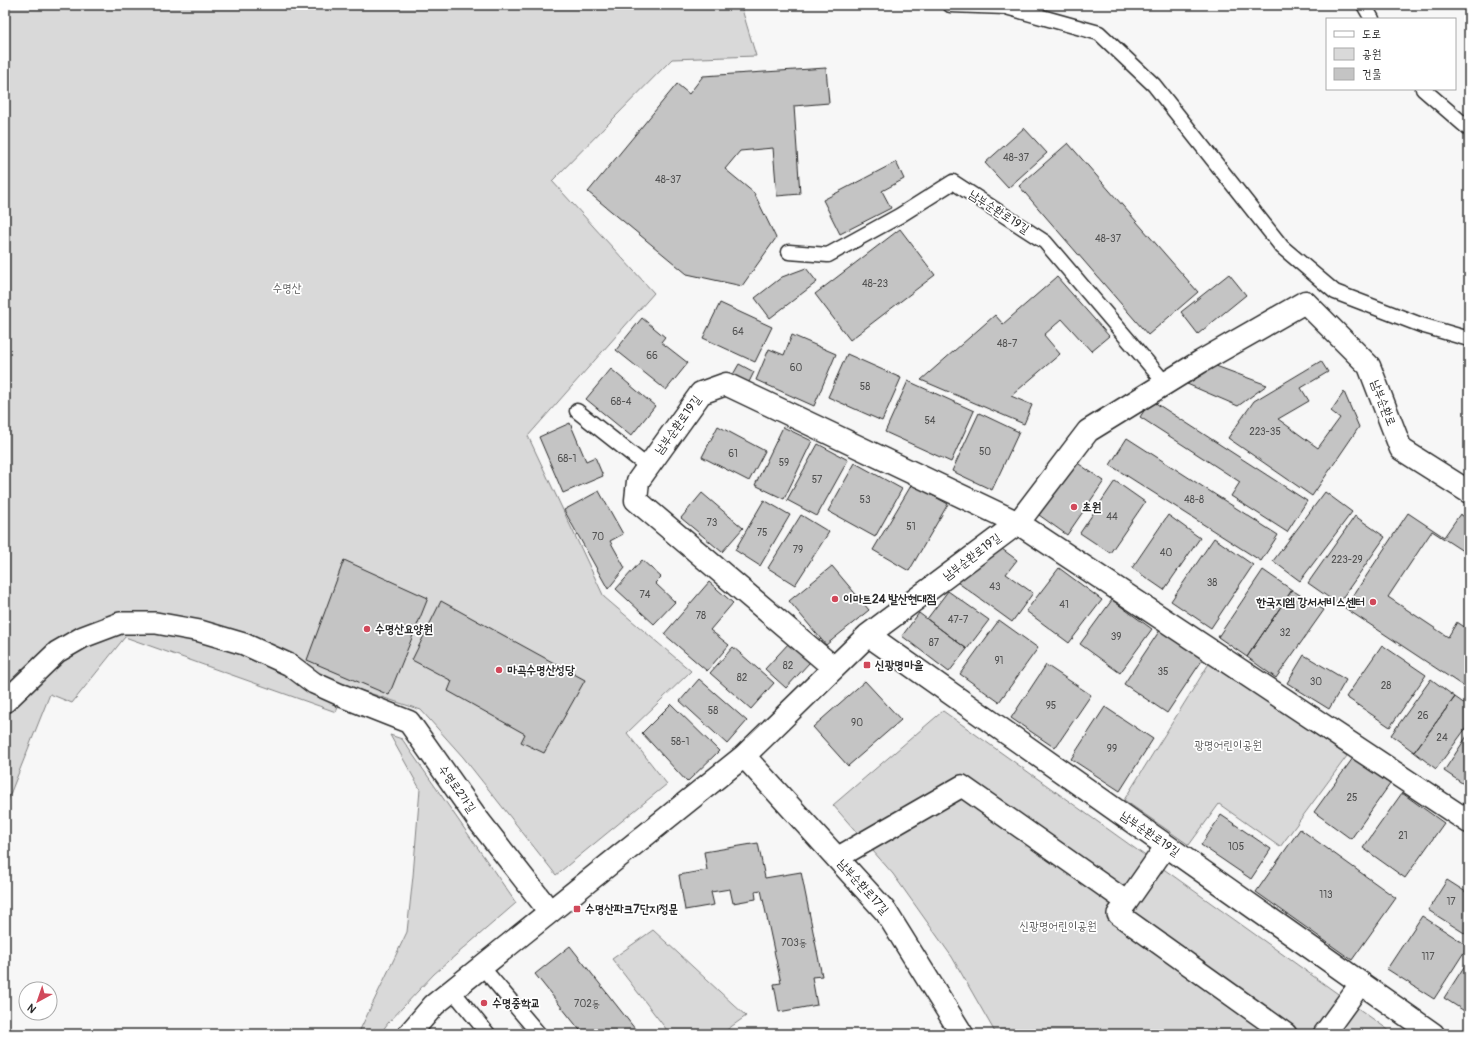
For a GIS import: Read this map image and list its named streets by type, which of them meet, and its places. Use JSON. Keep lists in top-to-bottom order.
{
  "streets": {
    "street": [
      "남부순환로19길",
      "남부순환로",
      "수명로2가길",
      "남부순환로17길"
    ]
  },
  "crossings": [
    ["남부순환로19길", "남부순환로"],
    ["남부순환로19길", "남부순환로17길"]
  ],
  "parks": ["수명산", "광명어린이공원", "신광명어린이공원"],
  "places": {
    "other": [
      "초원",
      "이마트24 발산현대점",
      "한국지엠 강서서비스센터",
      "수명산요양원",
      "마곡수명산성당",
      "수명중학교"
    ],
    "transit": ["신광명마을", "수명산파크7단지정문"]
  },
  "house_numbers": [
    "48-37",
    "48-37",
    "48-37",
    "48-23",
    "64",
    "48-7",
    "66",
    "60",
    "58",
    "68-4",
    "54",
    "223-35",
    "50",
    "61",
    "68-1",
    "59",
    "57",
    "53",
    "48-8",
    "44",
    "73",
    "51",
    "75",
    "70",
    "79",
    "40",
    "223-29",
    "38",
    "43",
    "74",
    "41",
    "78",
    "47-7",
    "32",
    "39",
    "87",
    "91",
    "82",
    "35",
    "82",
    "30",
    "28",
    "95",
    "58",
    "26",
    "90",
    "24",
    "58-1",
    "99",
    "25",
    "21",
    "105",
    "113",
    "17",
    "703동",
    "117",
    "702동"
  ],
  "legend": ["도로", "공원", "건물"],
  "north": "bottom left"
}
